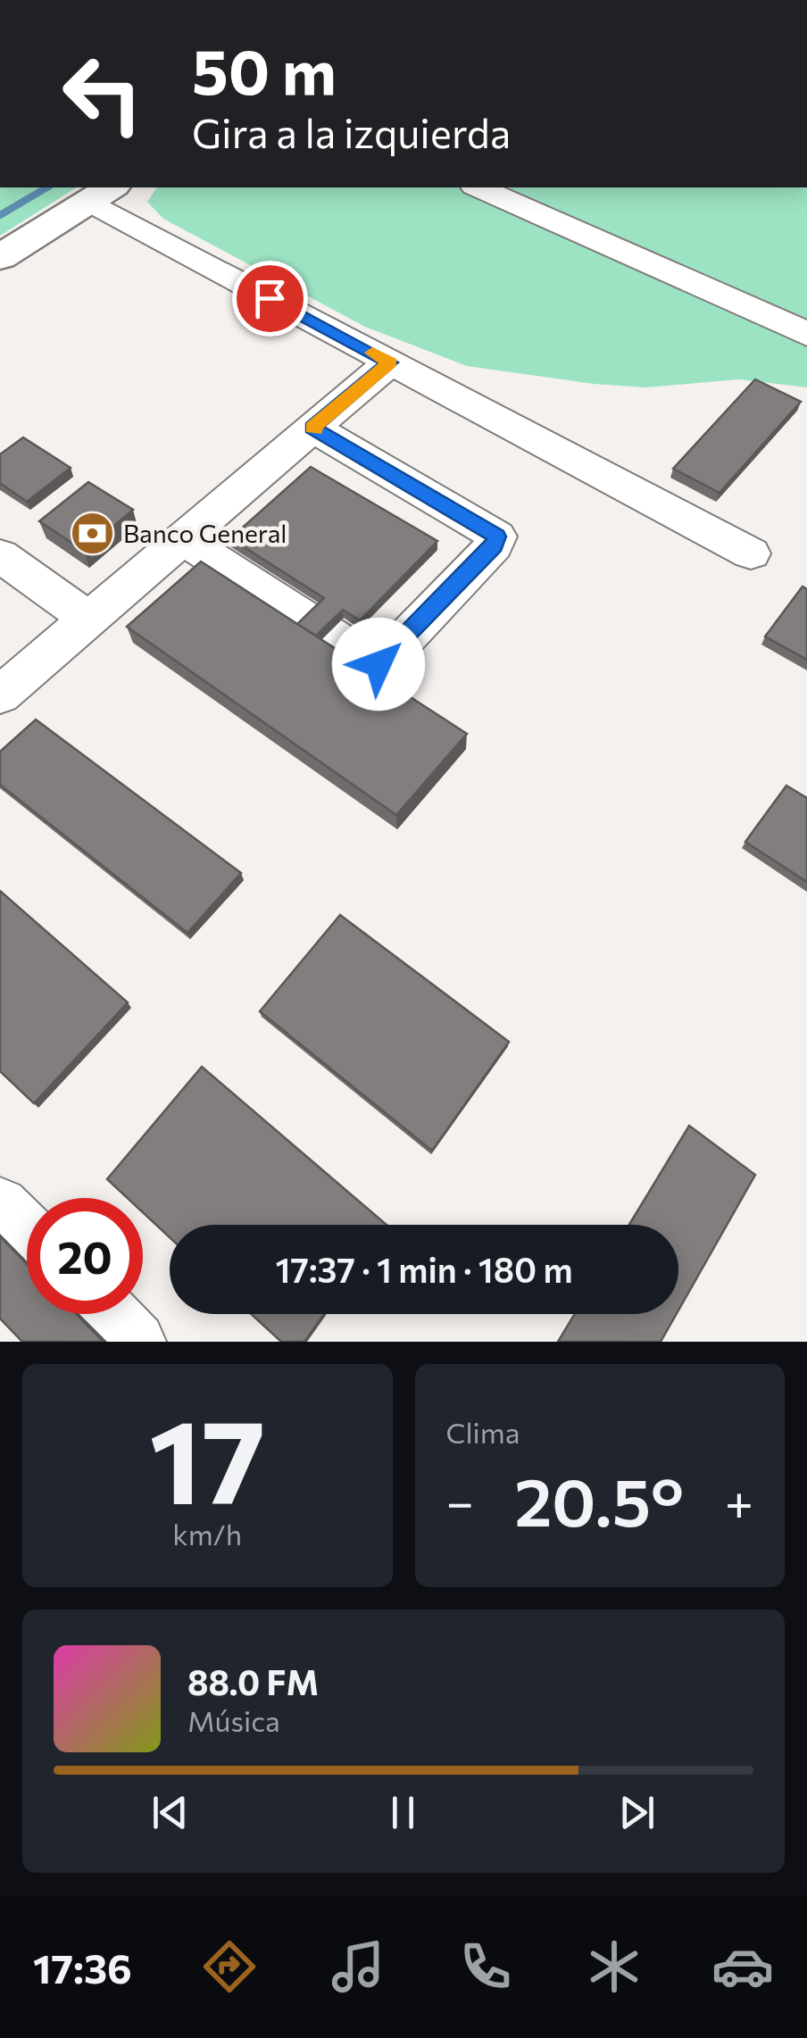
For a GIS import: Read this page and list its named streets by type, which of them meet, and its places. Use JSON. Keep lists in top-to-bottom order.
{
  "places": {
    "bank": ["Banco General"]
  },
  "page": {
    "turn": ["50 m", "Gira a la izquierda"],
    "limit": "20",
    "trip": "17:37 · 1 min · 180 m",
    "tile": [
      ["17", "km/h"],
      "Clima"
    ],
    "heat": ["−", "20.5°", "+"],
    "song": ["88.0 FM", "Música"],
    "tabs": "17:36"
  }
}
